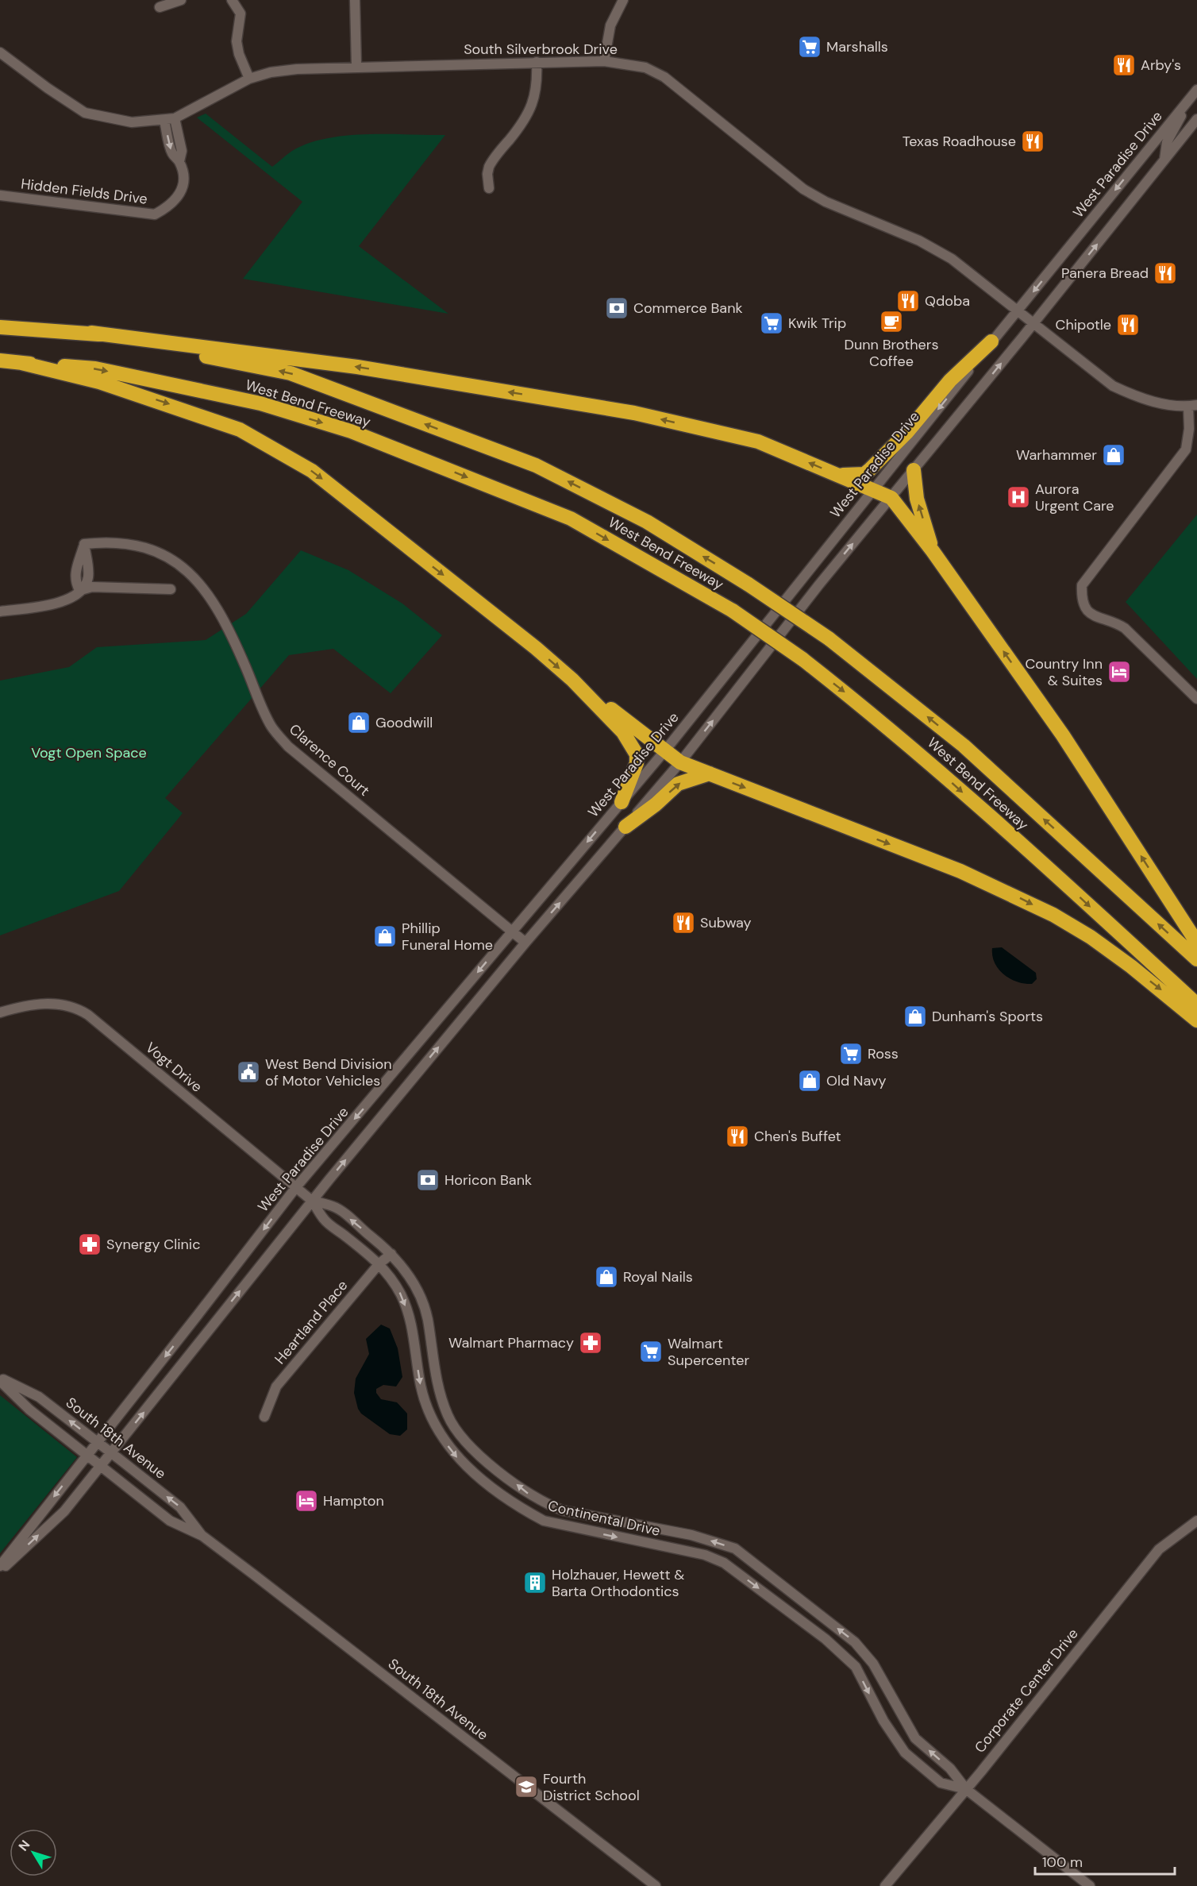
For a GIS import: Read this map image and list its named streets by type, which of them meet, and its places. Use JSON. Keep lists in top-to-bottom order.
{
  "streets": {
    "highway": ["West Bend Freeway"],
    "street": [
      "South Silverbrook Drive",
      "West Paradise Drive",
      "Hidden Fields Drive",
      "Clarence Court",
      "Vogt Drive",
      "Heartland Place",
      "South 18th Avenue",
      "Continental Drive",
      "Corporate Center Drive"
    ]
  },
  "crossings": [
    ["South Silverbrook Drive", "West Paradise Drive"],
    ["South Silverbrook Drive", "Hidden Fields Drive"],
    ["West Paradise Drive", "Clarence Court"],
    ["West Paradise Drive", "Vogt Drive"],
    ["West Paradise Drive", "South 18th Avenue"],
    ["Vogt Drive", "Continental Drive"],
    ["Heartland Place", "Continental Drive"],
    ["Continental Drive", "Corporate Center Drive"]
  ],
  "parks": ["Vogt Open Space"],
  "places": {
    "supermarket": [
      "Marshalls",
      "Kwik Trip",
      "Ross",
      "Walmart Supercenter"
    ],
    "restaurant": [
      "Arby's",
      "Texas Roadhouse",
      "Panera Bread",
      "Qdoba",
      "Chipotle",
      "Subway",
      "Chen's Buffet"
    ],
    "bank": ["Commerce Bank", "Horicon Bank"],
    "cafe": ["Dunn Brothers Coffee"],
    "shop": [
      "Warhammer",
      "Goodwill",
      "Phillip Funeral Home",
      "Dunham's Sports",
      "Old Navy",
      "Royal Nails"
    ],
    "hospital": ["Aurora Urgent Care"],
    "hotel": ["Country Inn & Suites", "Hampton"],
    "public building": ["West Bend Division of Motor Vehicles"],
    "pharmacy": ["Synergy Clinic", "Walmart Pharmacy"],
    "building": ["Holzhauer, Hewett & Barta Orthodontics"],
    "school or university": ["Fourth District School"]
  },
  "scale_bar": "100 m",
  "north": "top left"
}
